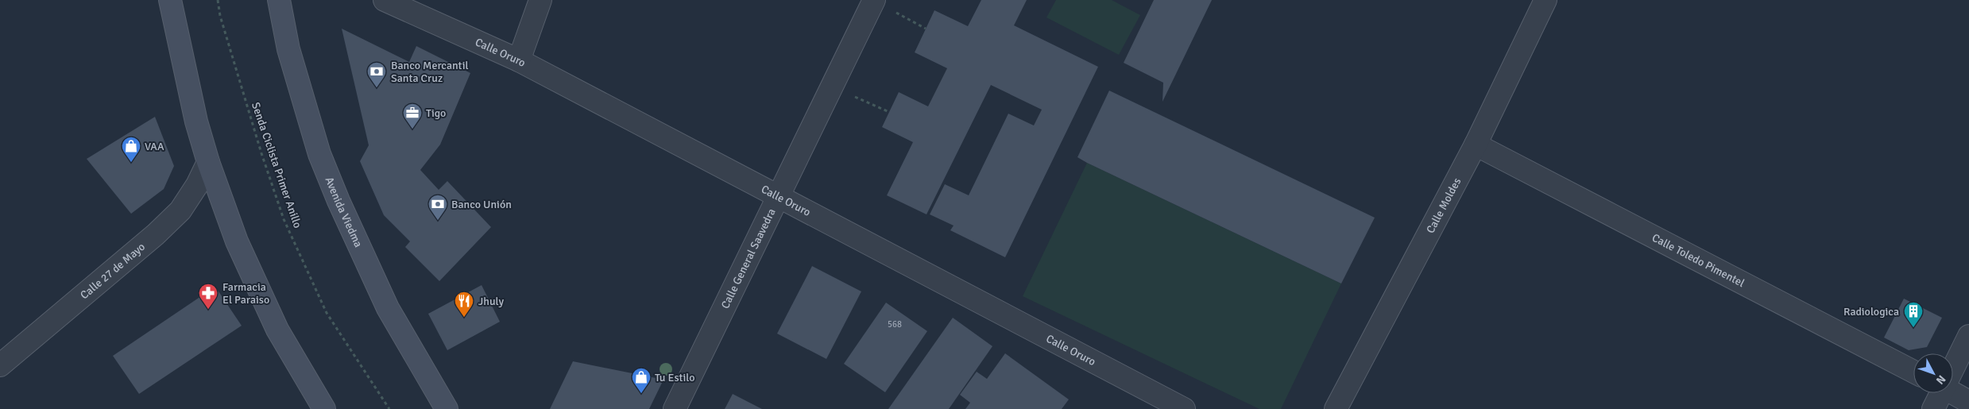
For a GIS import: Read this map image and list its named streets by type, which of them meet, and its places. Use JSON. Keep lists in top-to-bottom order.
{
  "streets": {
    "main road": ["Avenida Viedma"],
    "street": [
      "Calle Oruro",
      "Calle Moldes",
      "Calle General Saavedra",
      "Calle Toledo Pimentel",
      "Calle 27 de Mayo"
    ],
    "path": ["Senda Ciclista Primer Anillo"]
  },
  "crossings": [
    ["Calle Oruro", "Calle General Saavedra"],
    ["Calle Moldes", "Calle Toledo Pimentel"]
  ],
  "places": {
    "bank": ["Banco Mercantil Santa Cruz", "Banco Unión"],
    "office": ["Tigo"],
    "shop": ["VAA", "Tu Estilo"],
    "pharmacy": ["Farmacia El Paraiso"],
    "restaurant": ["Jhuly"],
    "building": ["Radiologica"]
  },
  "house_numbers": ["568"],
  "north": "bottom right"
}
